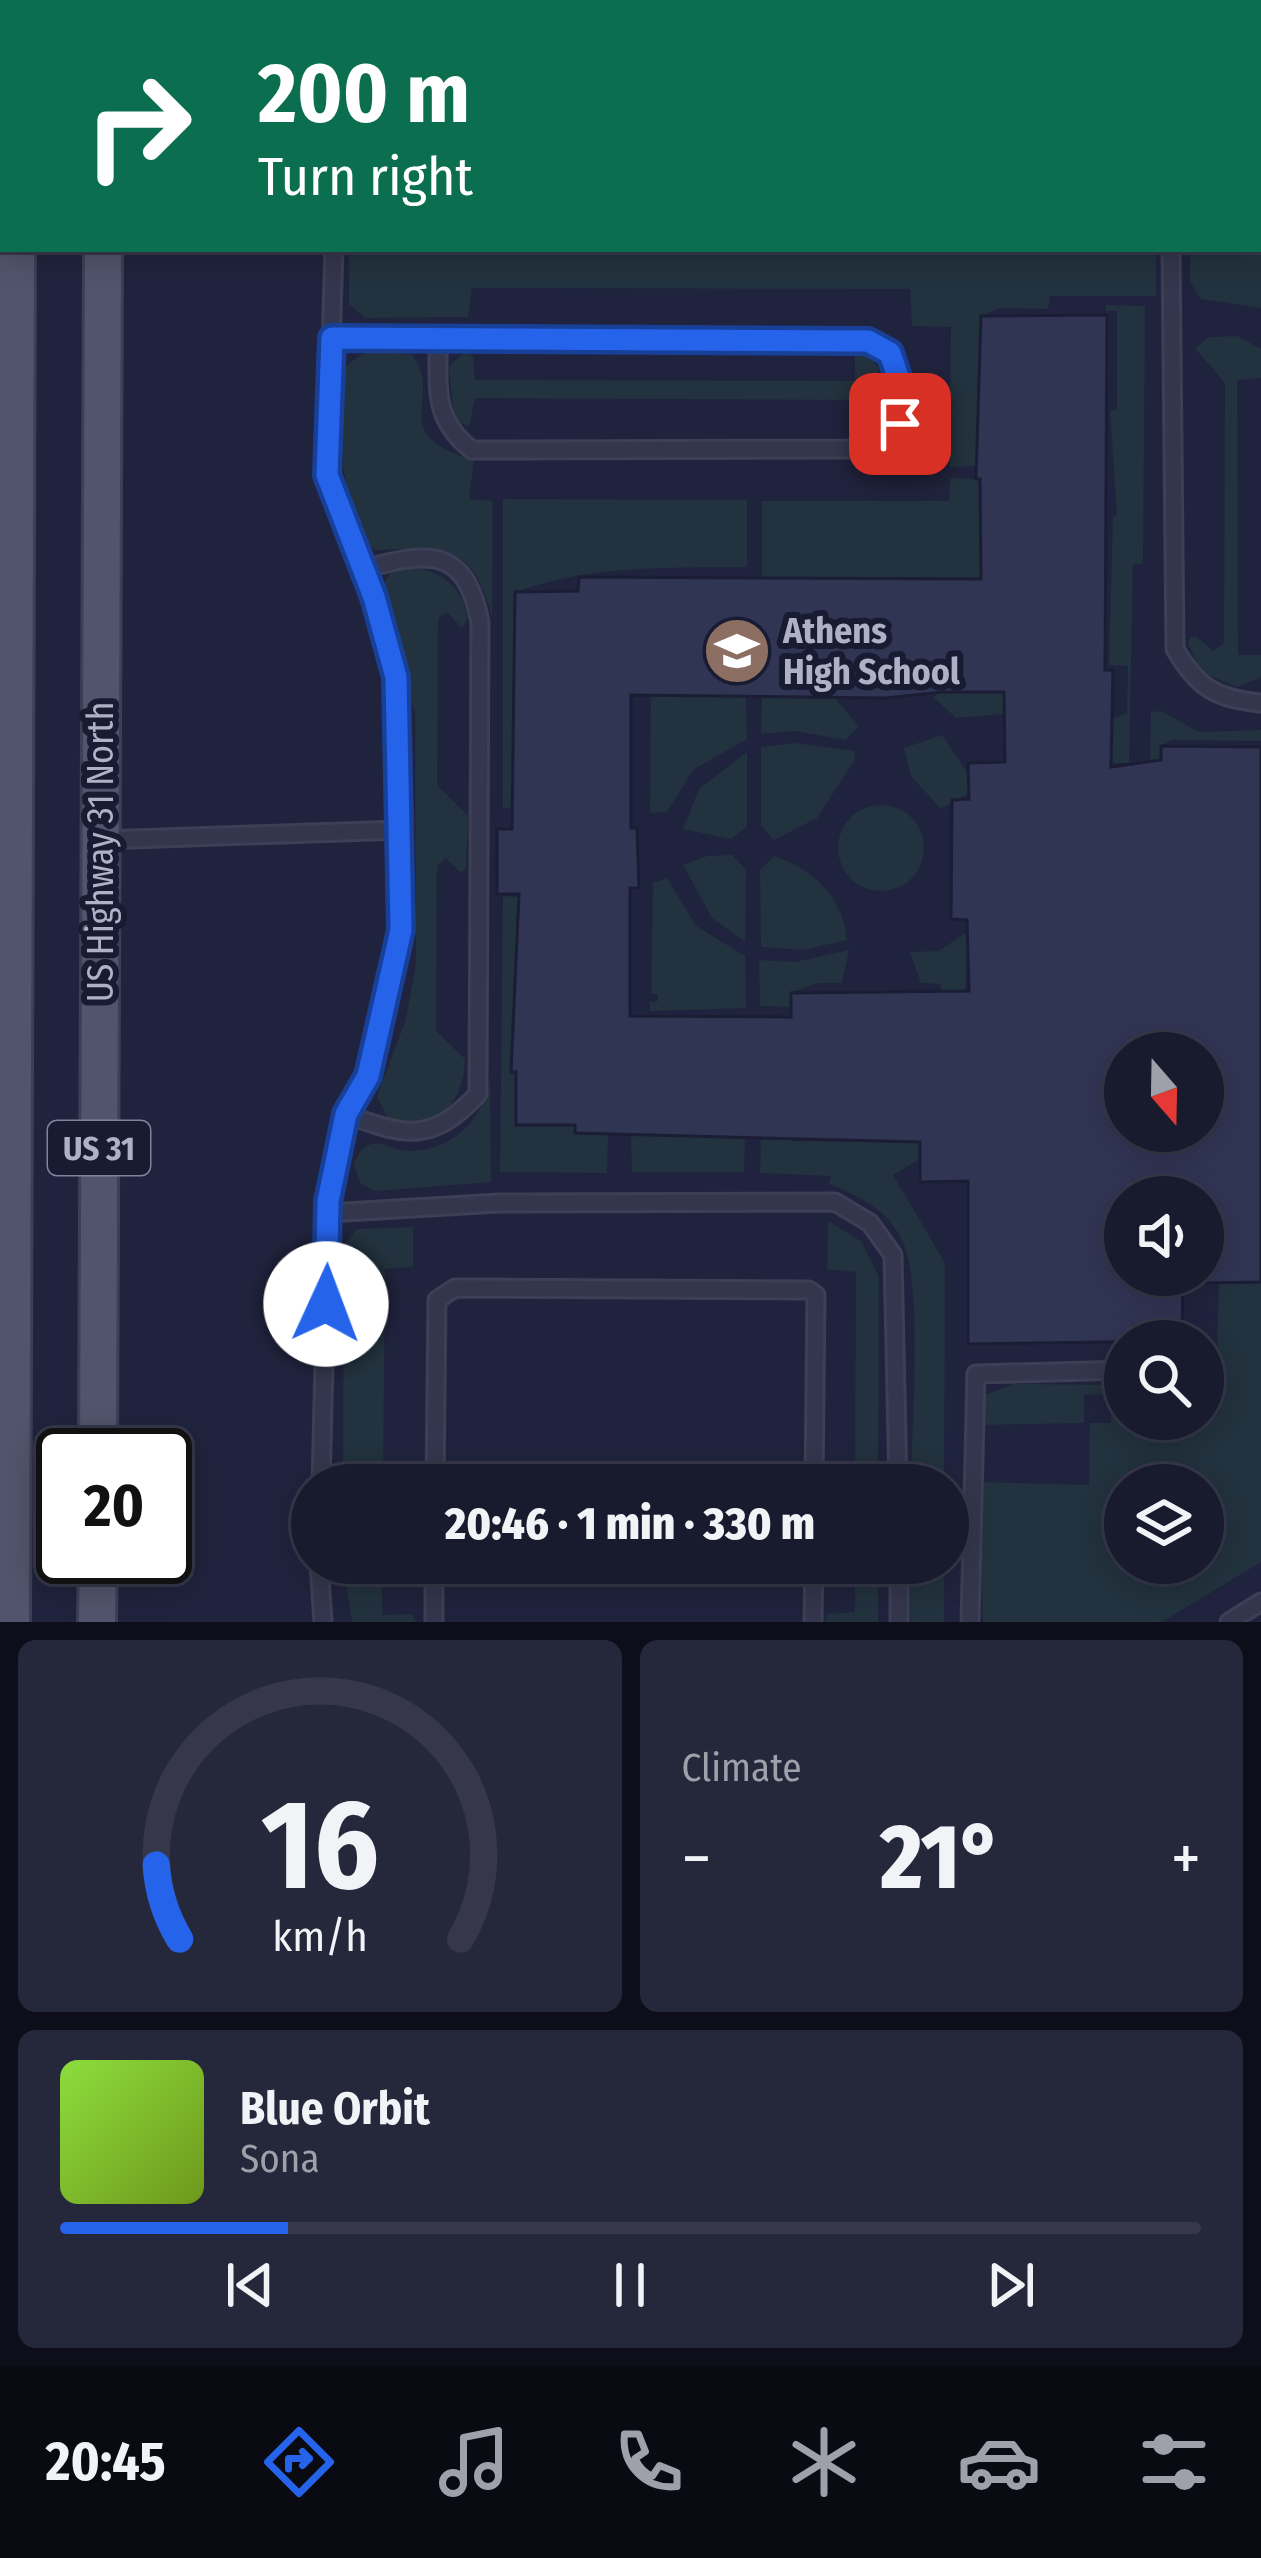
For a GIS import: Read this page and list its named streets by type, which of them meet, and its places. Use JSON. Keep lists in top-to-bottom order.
{
  "streets": {
    "main road": ["US Highway 31 North", "US 31"]
  },
  "places": {
    "school or university": ["Athens High School"]
  },
  "north": "bottom",
  "page": {
    "turn": ["200 m", "Turn right"],
    "limit": "20",
    "trip": "20:46 · 1 min · 330 m",
    "tile": "Climate",
    "heat": ["−", "21°", "+"],
    "song": ["Blue Orbit", "Sona"],
    "tabs": "20:45",
    "gauge": ["16", "km/h"]
  }
}
